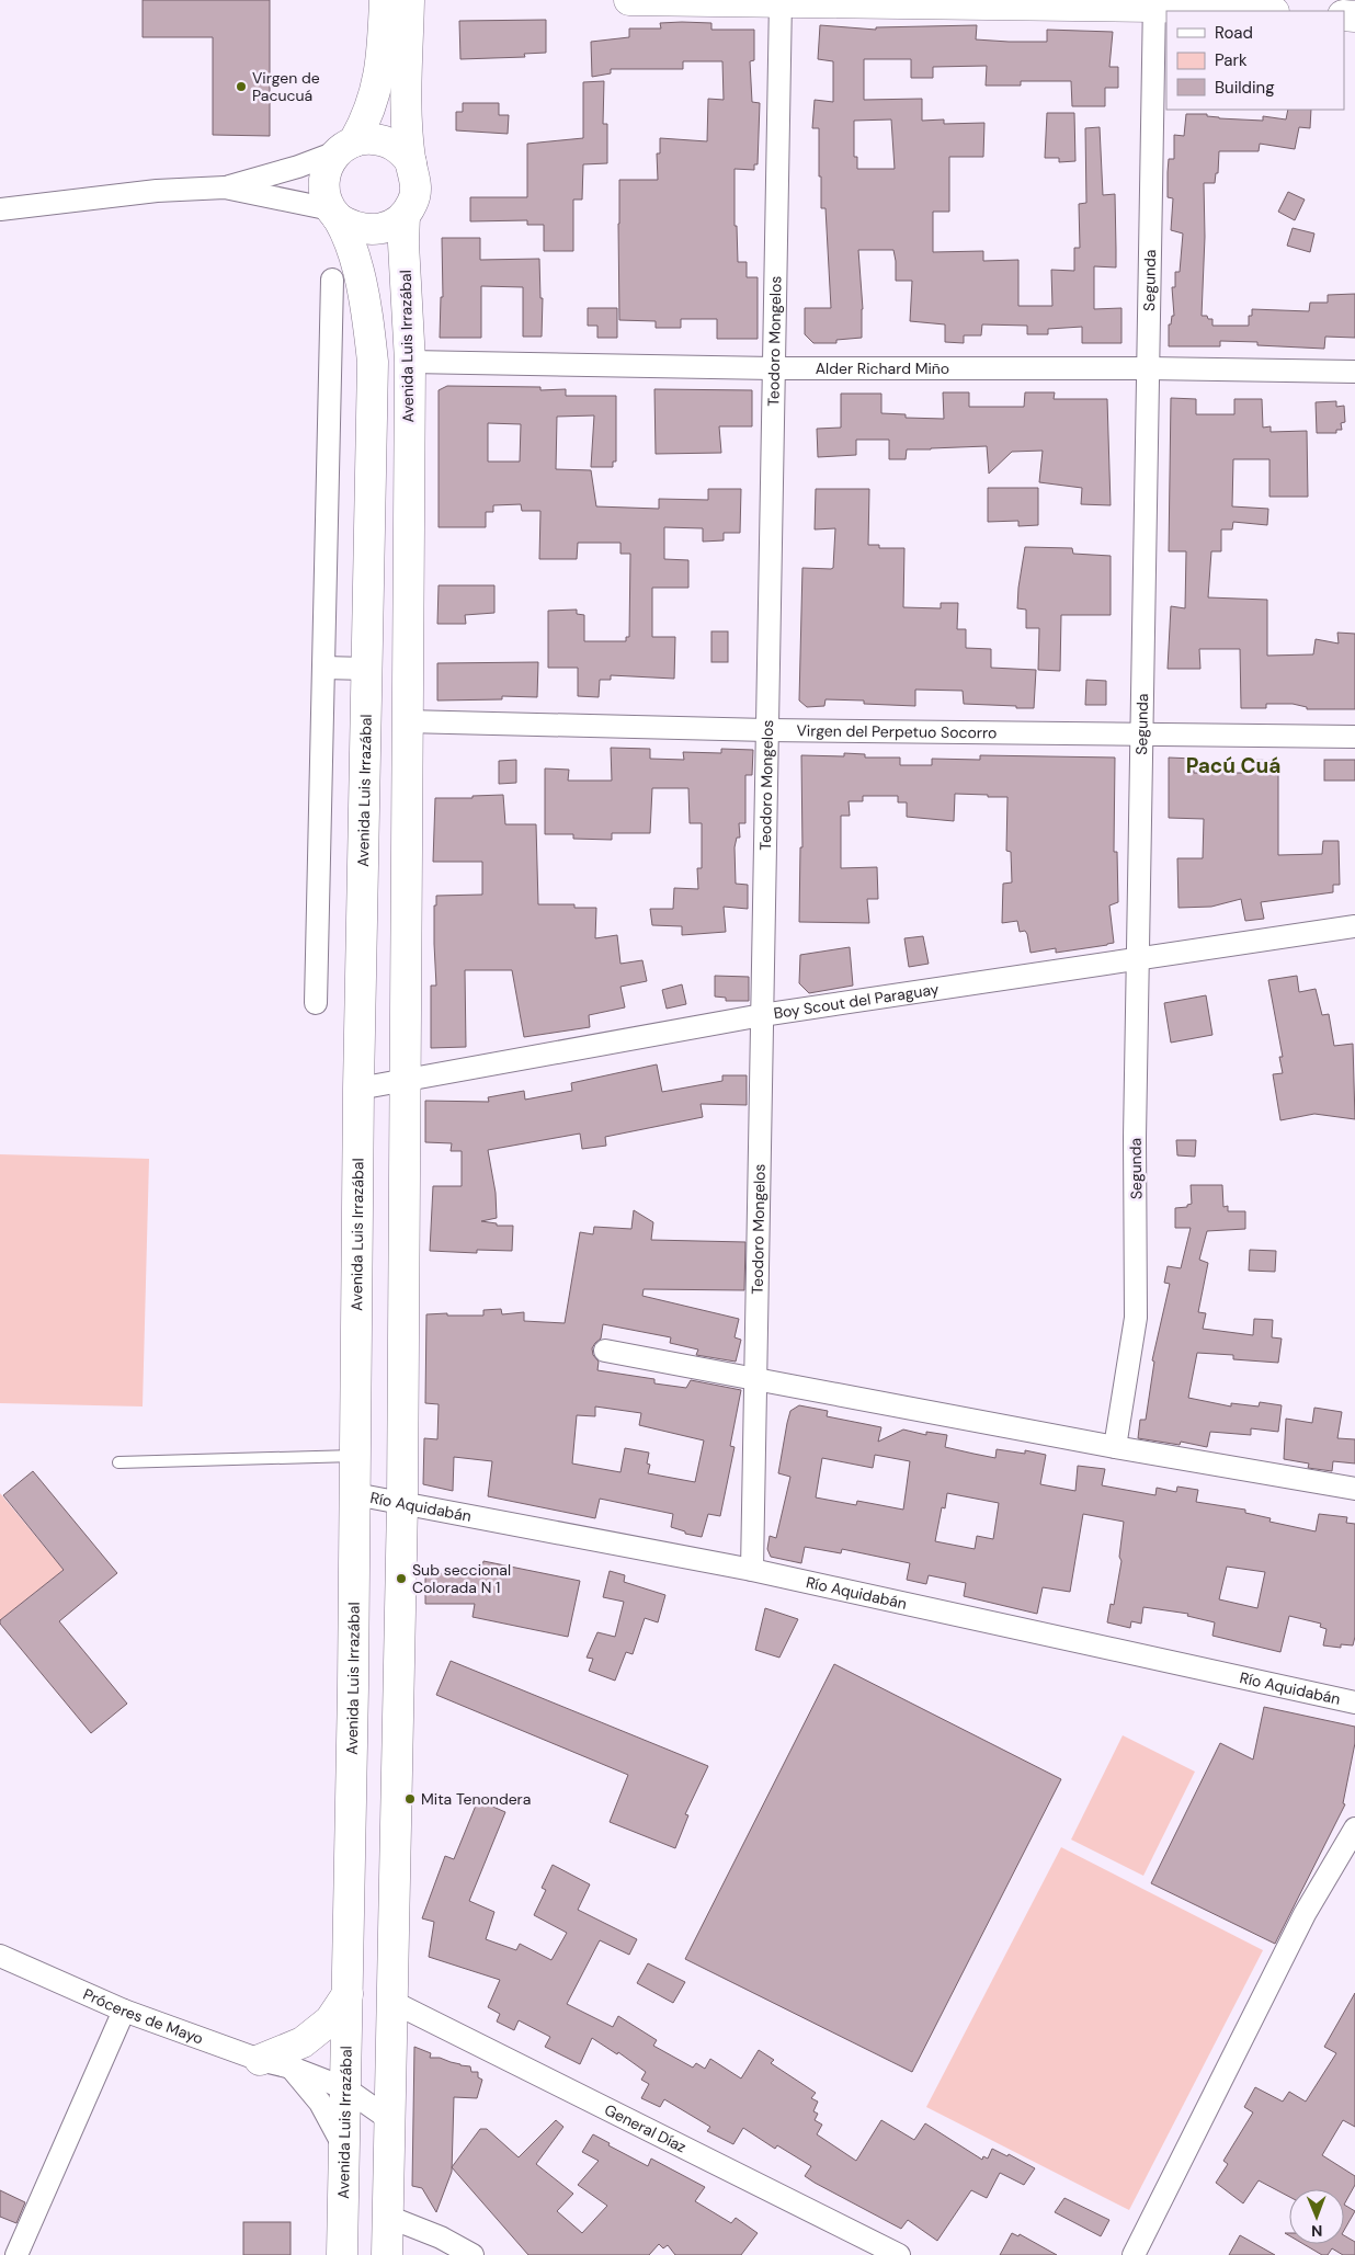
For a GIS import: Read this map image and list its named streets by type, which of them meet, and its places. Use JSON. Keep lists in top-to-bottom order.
{
  "streets": {
    "main road": ["Avenida Luis Irrazábal"],
    "street": [
      "Segunda",
      "Teodoro Mongelos",
      "Alder Richard Miño",
      "Virgen del Perpetuo Socorro",
      "Boy Scout del Paraguay",
      "Río Aquidabán",
      "Próceres de Mayo",
      "General Díaz"
    ]
  },
  "crossings": [
    ["Segunda", "Alder Richard Miño"],
    ["Segunda", "Virgen del Perpetuo Socorro"],
    ["Segunda", "Boy Scout del Paraguay"],
    ["Teodoro Mongelos", "Alder Richard Miño"],
    ["Teodoro Mongelos", "Virgen del Perpetuo Socorro"],
    ["Teodoro Mongelos", "Boy Scout del Paraguay"],
    ["Teodoro Mongelos", "Río Aquidabán"],
    ["Avenida Luis Irrazábal", "Alder Richard Miño"],
    ["Avenida Luis Irrazábal", "Virgen del Perpetuo Socorro"],
    ["Avenida Luis Irrazábal", "Boy Scout del Paraguay"],
    ["Avenida Luis Irrazábal", "Río Aquidabán"],
    ["Avenida Luis Irrazábal", "Próceres de Mayo"],
    ["Avenida Luis Irrazábal", "General Díaz"]
  ],
  "districts": ["Pacú Cuá"],
  "places": ["Virgen de Pacucuá", "Sub seccional Colorada N 1", "Mita Tenondera"],
  "legend": ["Road", "Park", "Building"],
  "north": "bottom"
}
